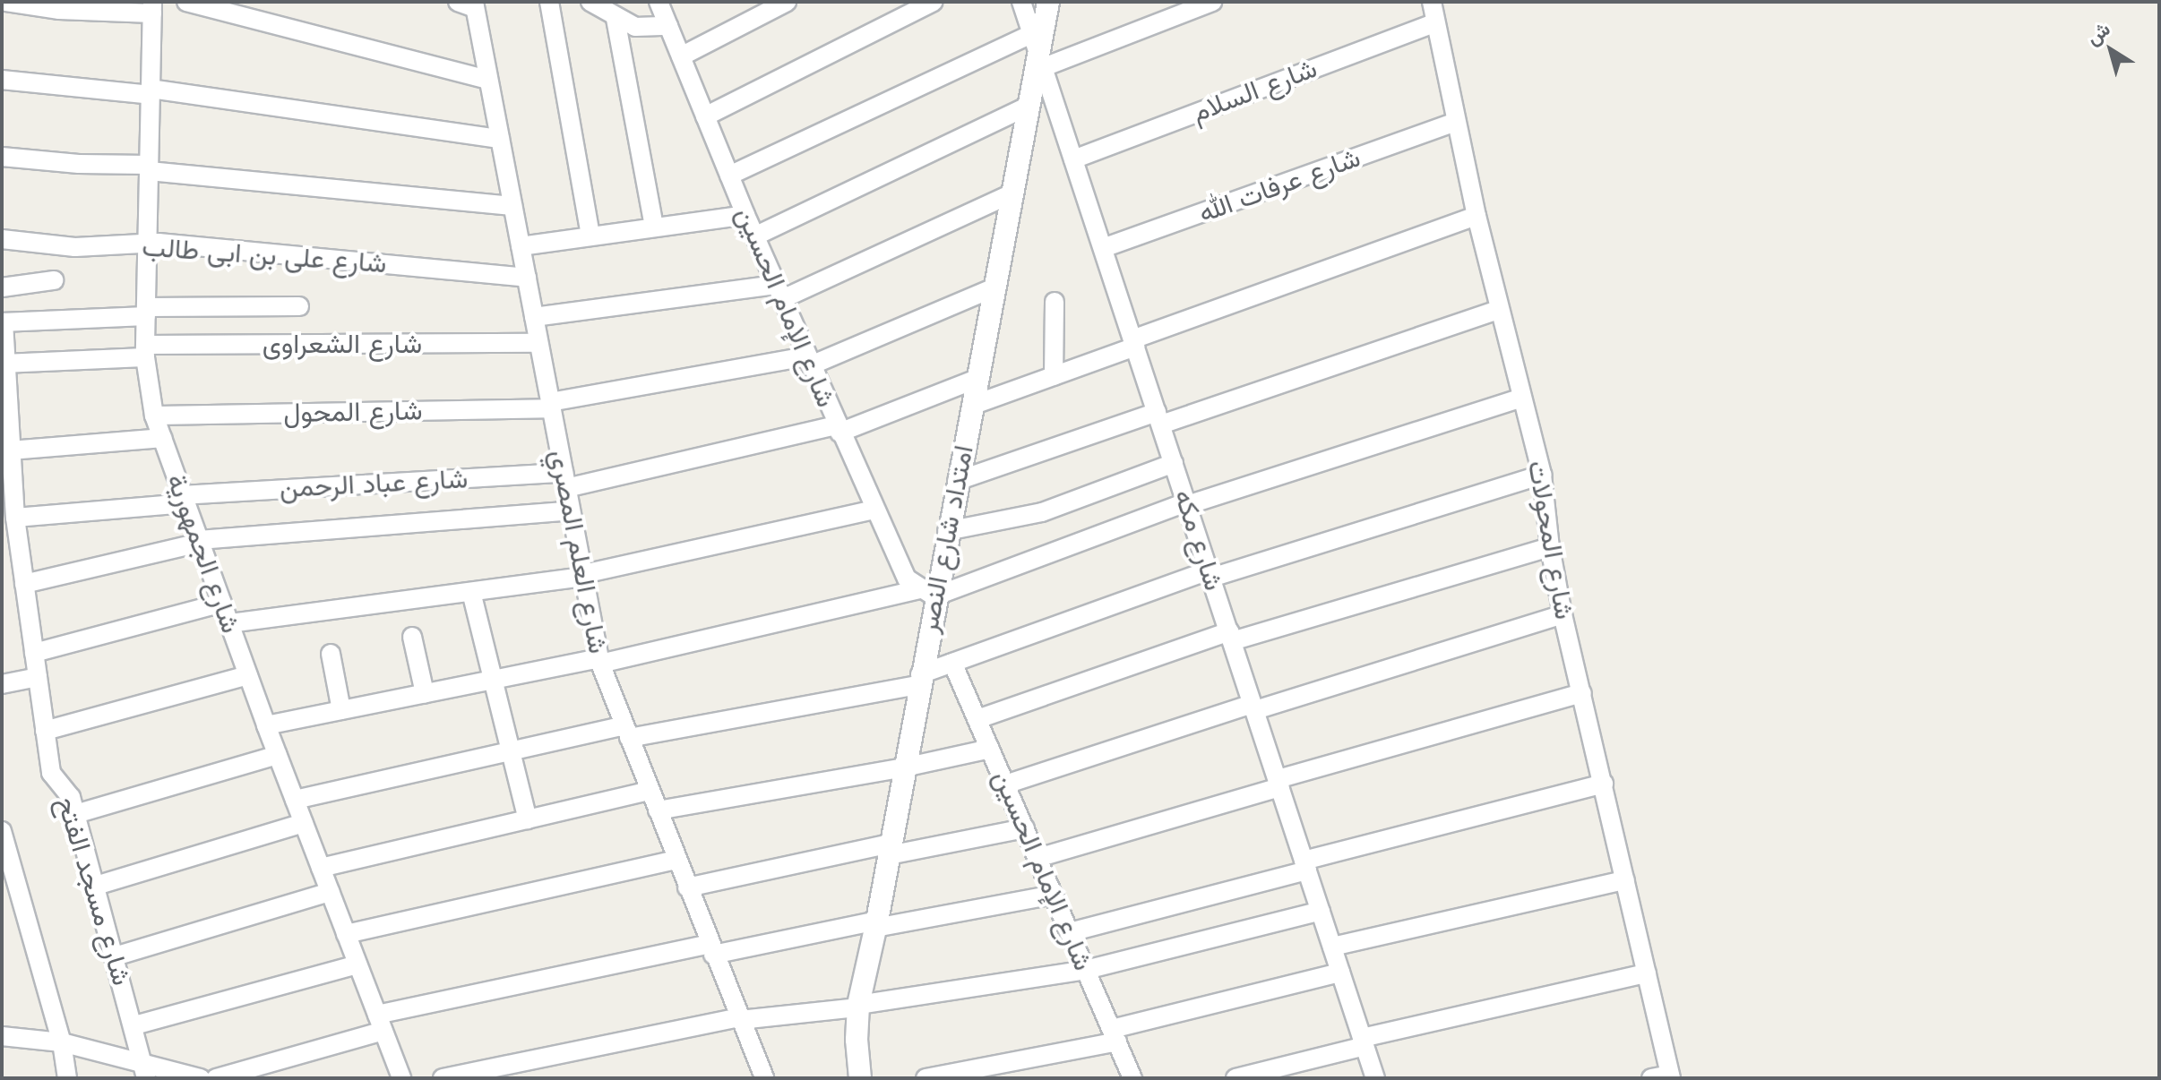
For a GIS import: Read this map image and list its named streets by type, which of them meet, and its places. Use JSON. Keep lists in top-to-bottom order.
{
  "streets": {
    "street": [
      "شارع السلام",
      "شارع عرفات الله",
      "شارع على بن ابى طالب",
      "شارع الإمام الحسين",
      "شارع الشعراوى",
      "شارع المحول",
      "شارع عباد الرحمن",
      "امتداد شارع النصر",
      "شارع مكه",
      "شارع المحولات",
      "شارع العلم المصري",
      "شارع الجمهورية",
      "شارع مسجد الفتح"
    ]
  },
  "crossings": [
    ["شارع السلام", "شارع مكه"],
    ["شارع السلام", "شارع المحولات"],
    ["شارع عرفات الله", "شارع مكه"],
    ["شارع عرفات الله", "شارع المحولات"],
    ["شارع على بن ابى طالب", "شارع العلم المصري"],
    ["شارع على بن ابى طالب", "شارع الجمهورية"],
    ["شارع الإمام الحسين", "شارع المحول"],
    ["شارع الإمام الحسين", "شارع عباد الرحمن"],
    ["شارع الإمام الحسين", "امتداد شارع النصر"],
    ["شارع الشعراوى", "شارع العلم المصري"],
    ["شارع الشعراوى", "شارع الجمهورية"],
    ["شارع الشعراوى", "شارع مسجد الفتح"],
    ["شارع المحول", "امتداد شارع النصر"],
    ["شارع المحول", "شارع العلم المصري"],
    ["شارع المحول", "شارع الجمهورية"],
    ["شارع عباد الرحمن", "امتداد شارع النصر"],
    ["شارع عباد الرحمن", "شارع العلم المصري"],
    ["شارع عباد الرحمن", "شارع الجمهورية"],
    ["شارع عباد الرحمن", "شارع مسجد الفتح"],
    ["امتداد شارع النصر", "شارع مكه"]
  ],
  "north": "top left"
}
